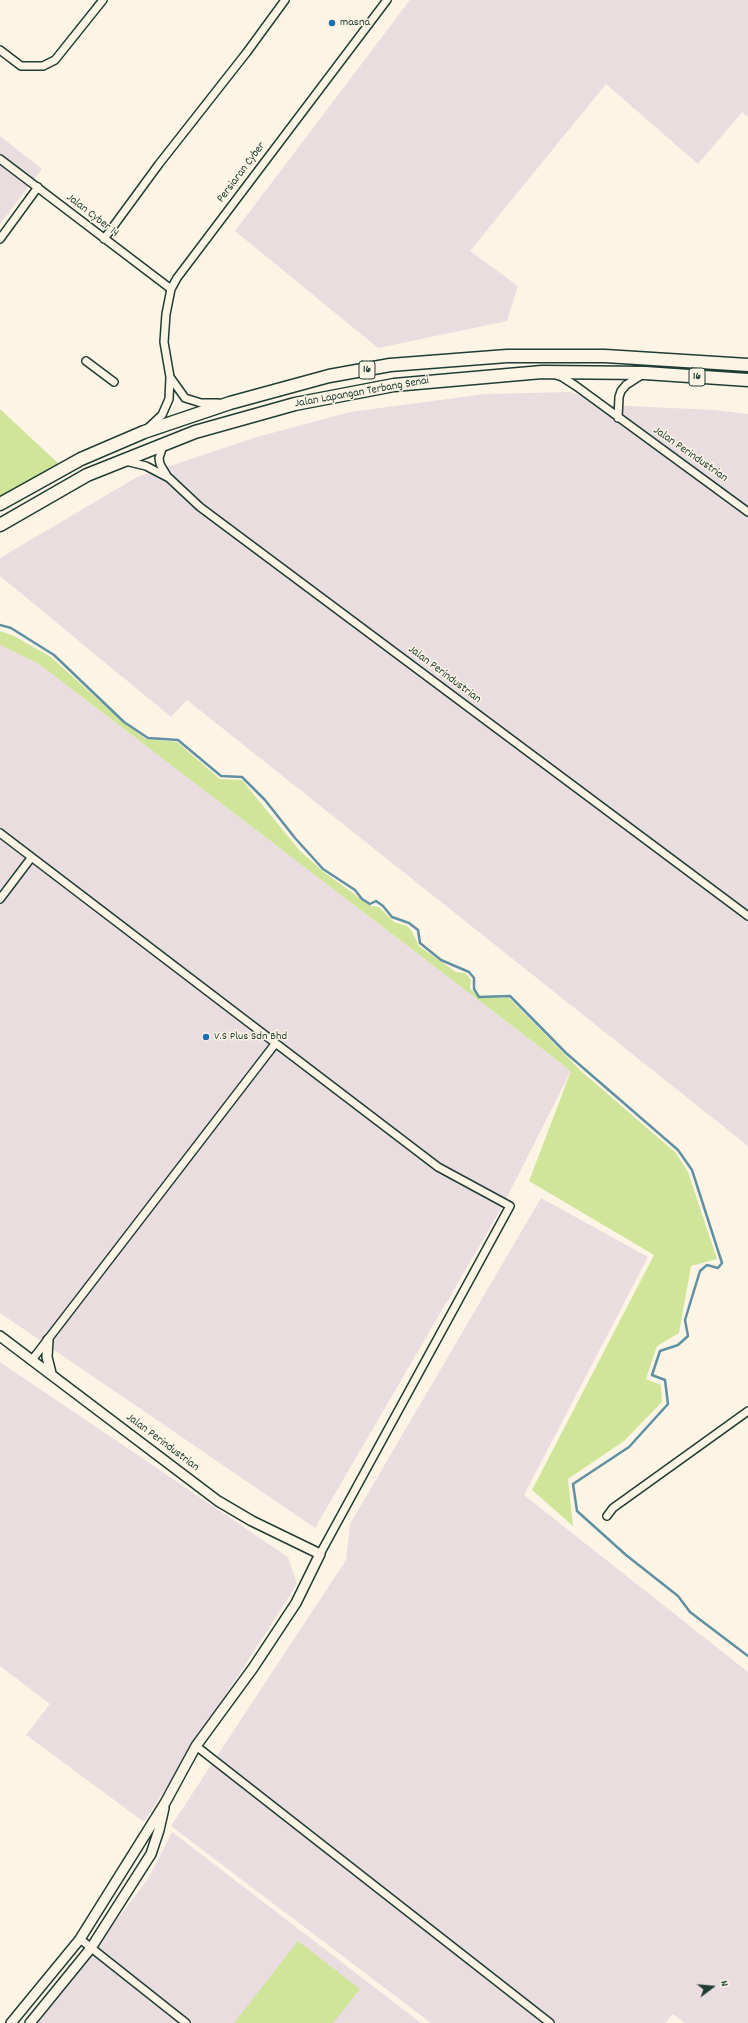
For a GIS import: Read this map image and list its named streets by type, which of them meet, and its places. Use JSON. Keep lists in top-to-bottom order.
{
  "streets": {
    "highway": ["16", "Jalan Lapangan Terbang Senai"],
    "main road": ["Jalan Perindustrian"],
    "street": ["Persiaran Cyber", "Jalan Cyber 14"]
  },
  "crossings": [
    ["Persiaran Cyber", "Jalan Cyber 14"],
    ["Persiaran Cyber", "Jalan Lapangan Terbang Senai"],
    ["Jalan Lapangan Terbang Senai", "Jalan Perindustrian"]
  ],
  "places": ["masna", "V.S Plus Sdn Bhd"],
  "north": "right"
}
